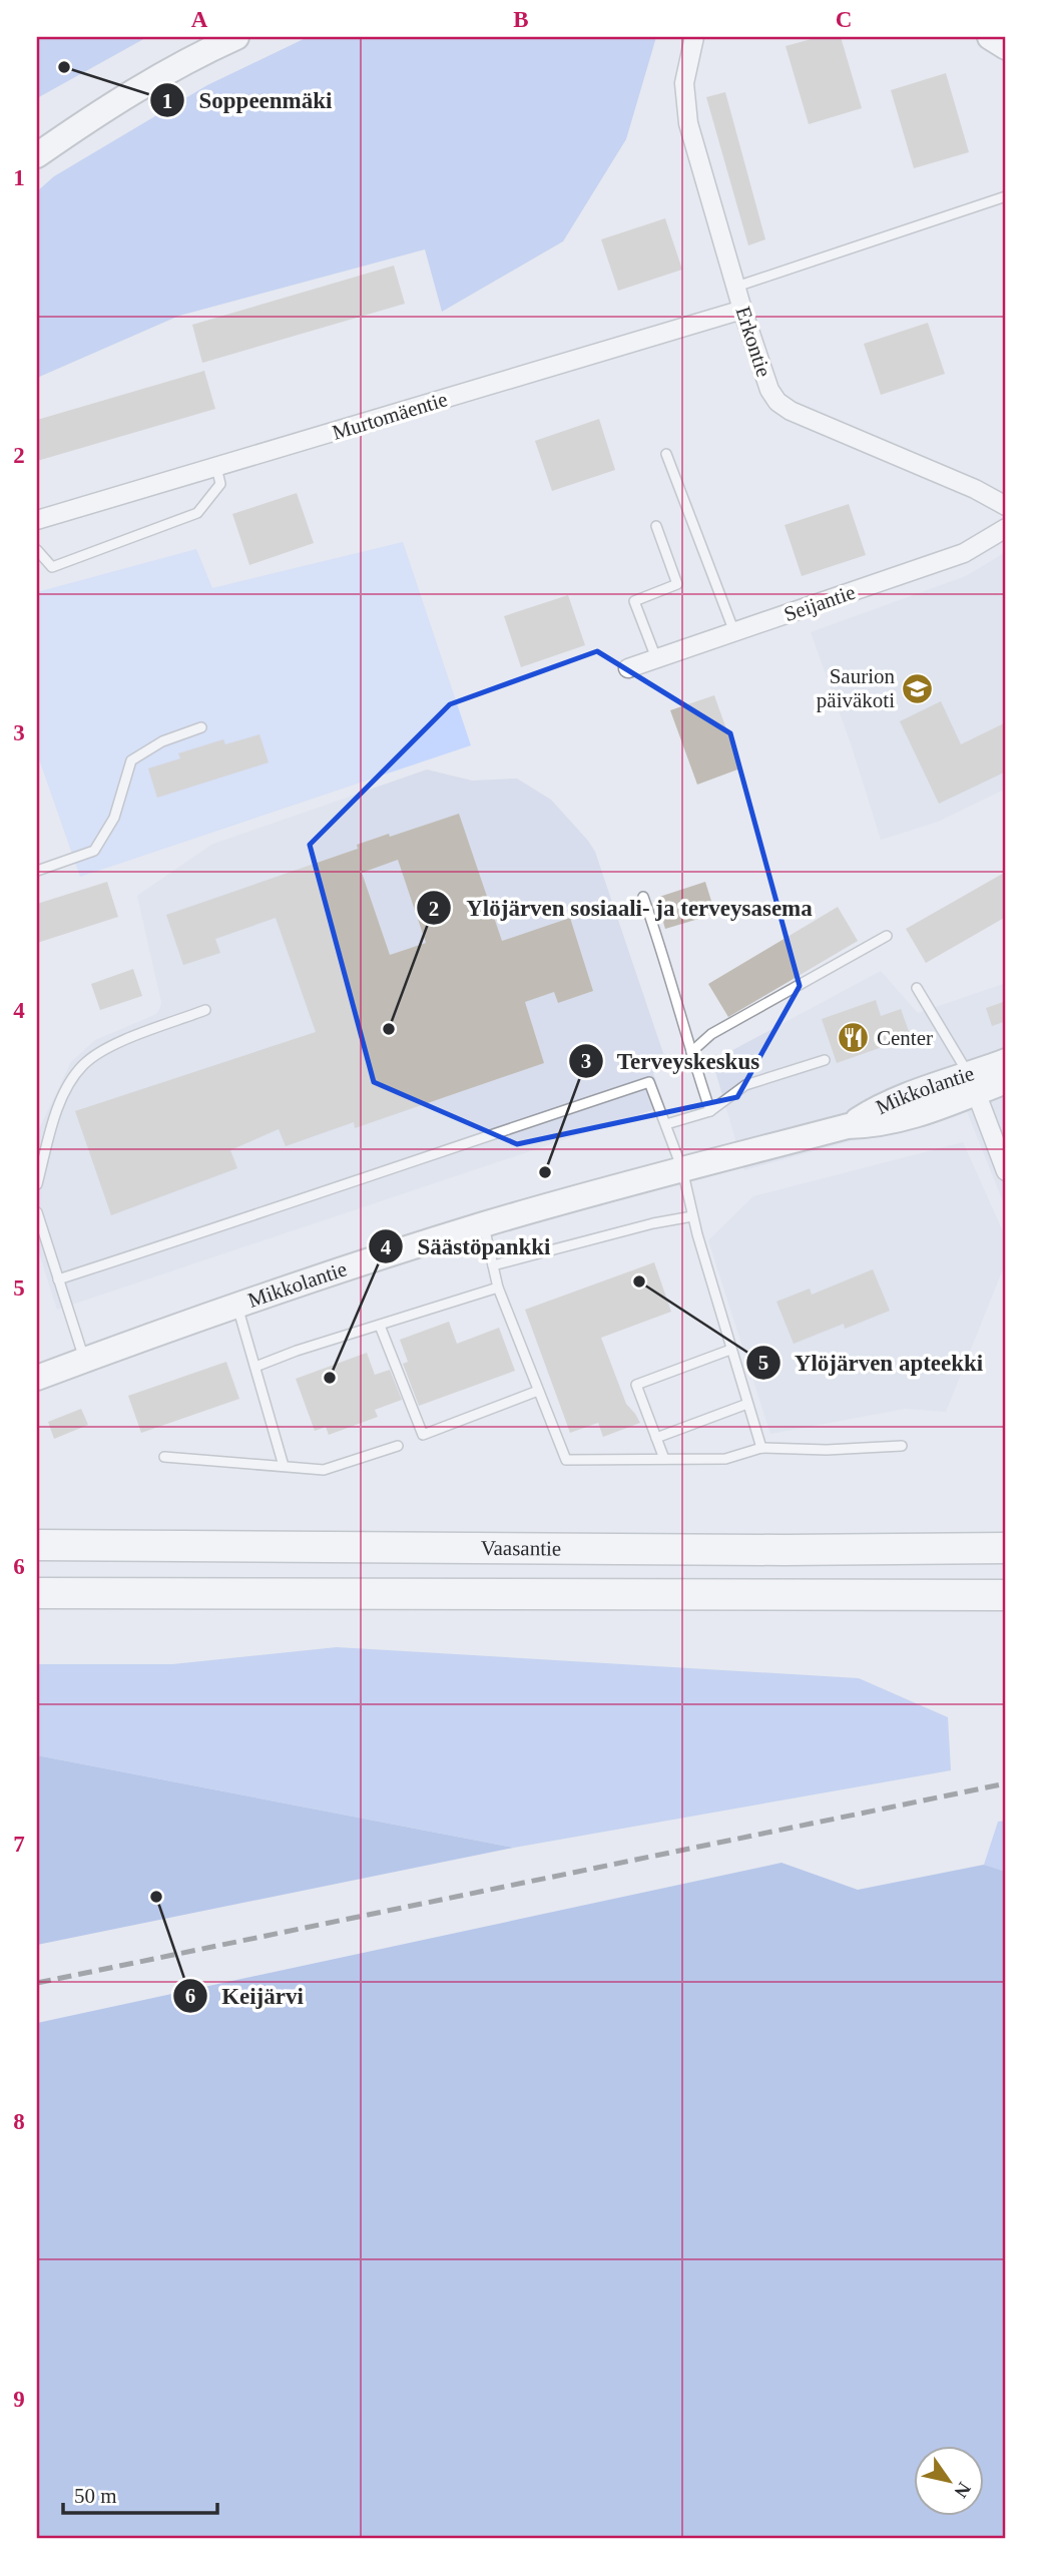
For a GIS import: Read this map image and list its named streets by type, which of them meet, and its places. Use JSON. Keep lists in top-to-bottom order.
{
  "streets": {
    "highway": ["Vaasantie"],
    "main road": ["Mikkolantie"],
    "street": ["Erkontie", "Murtomäentie", "Seijantie"]
  },
  "crossings": [
    ["Erkontie", "Murtomäentie"]
  ],
  "places": {
    "other": [
      "Soppeenmäki",
      "Ylöjärven sosiaali- ja terveysasema",
      "Terveyskeskus",
      "Ylöjärven apteekki",
      "Säästöpankki",
      "Keijärvi"
    ],
    "school or university": ["Saurion päiväkoti"],
    "restaurant": ["Center"]
  },
  "scale_bar": "50 m",
  "north": "bottom right",
  "grid": {
    "columns": ["A", "B", "C"],
    "rows": [
      "1",
      "2",
      "3",
      "4",
      "5",
      "6",
      "7",
      "8",
      "9"
    ]
  }
}
